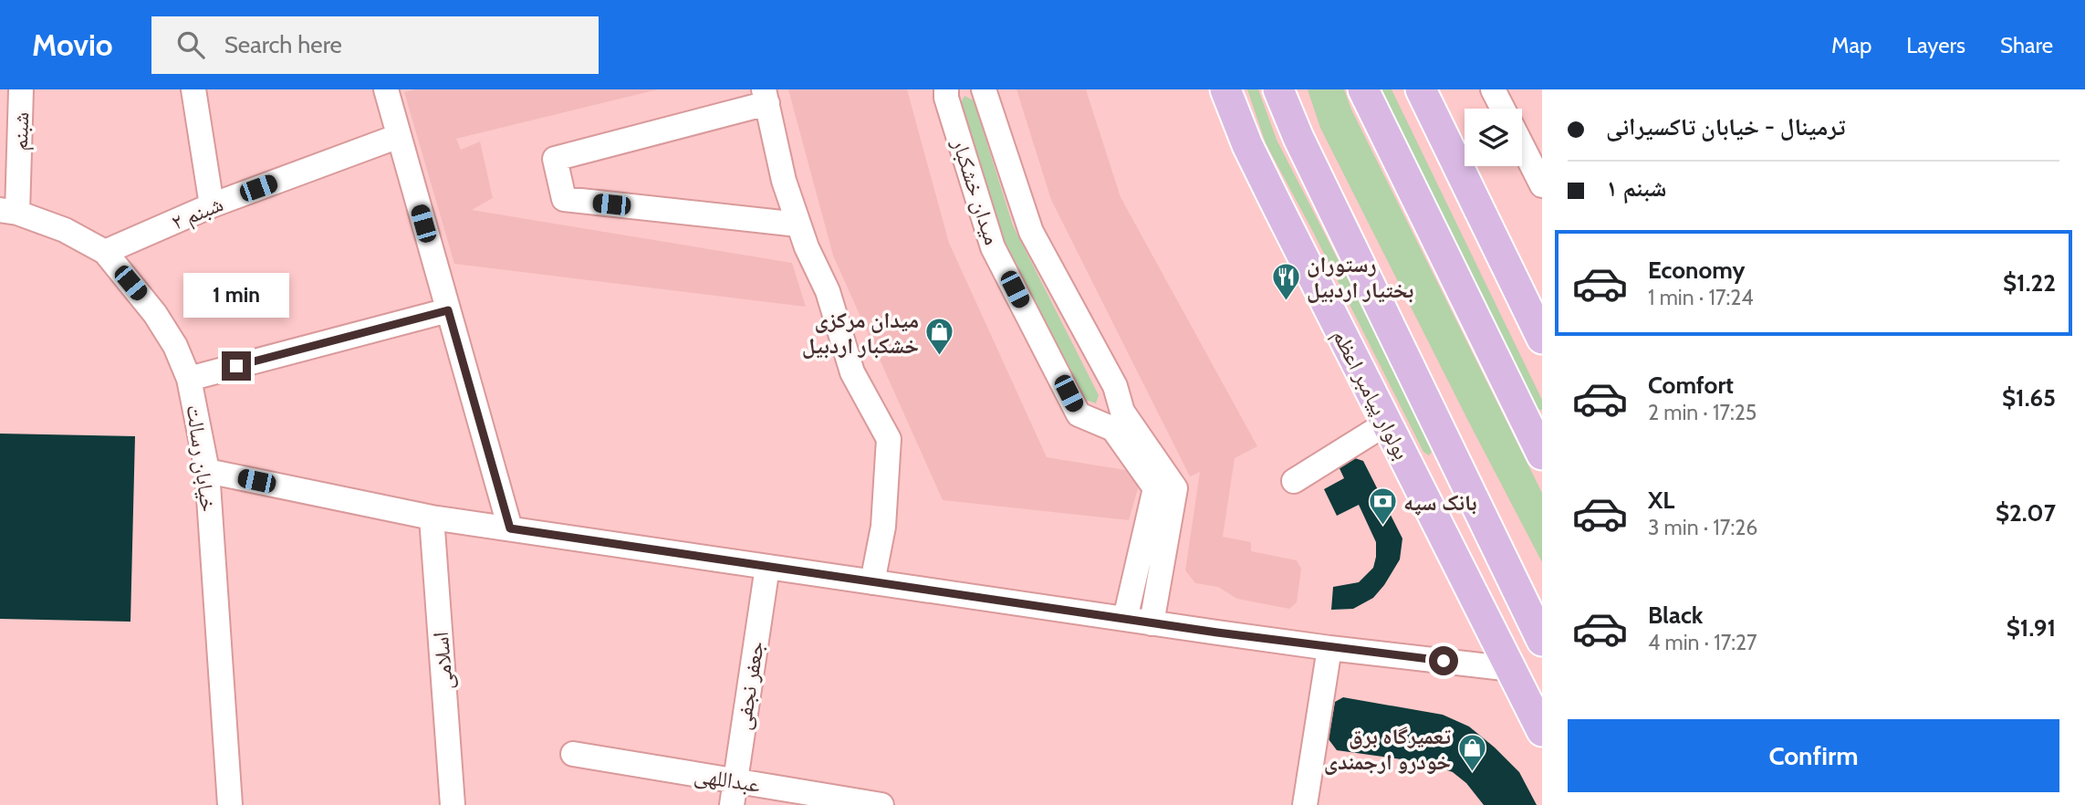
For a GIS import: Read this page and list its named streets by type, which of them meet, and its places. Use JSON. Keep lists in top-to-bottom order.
{
  "streets": {
    "main road": ["بولوار پیامبر اعظم"],
    "street": [
      "شبنم",
      "میدان خشکبار",
      "شبنم ۲",
      "خیابان رسالت",
      "اسلامی",
      "جعفر نجفی",
      "عبداللهی"
    ]
  },
  "crossings": [
    ["شبنم", "خیابان رسالت"],
    ["شبنم ۲", "خیابان رسالت"],
    ["جعفر نجفی", "عبداللهی"]
  ],
  "places": {
    "restaurant": ["رستوران بختیار اردبیل"],
    "shop": ["میدان مرکزی خشکبار اردبیل", "تعمیرگاه برق خودرو ارجمندی"],
    "bank": ["بانک سپه"]
  },
  "page": {
    "header": "Movio",
    "search": "Search here",
    "nav": ["Map", "Layers", "Share"],
    "banner": ["ترمینال - خیابان تاکسیرانی", "شبنم ۱"],
    "list": [
      {
        "name": "Economy",
        "note": "1 min · 17:24",
        "value": "$1.22"
      },
      {
        "name": "Comfort",
        "note": "2 min · 17:25",
        "value": "$1.65"
      },
      {
        "name": "XL",
        "note": "3 min · 17:26",
        "value": "$2.07"
      },
      {
        "name": "Black",
        "note": "4 min · 17:27",
        "value": "$1.91"
      }
    ],
    "bubble": "1 min",
    "buttons": "Confirm"
  }
}
